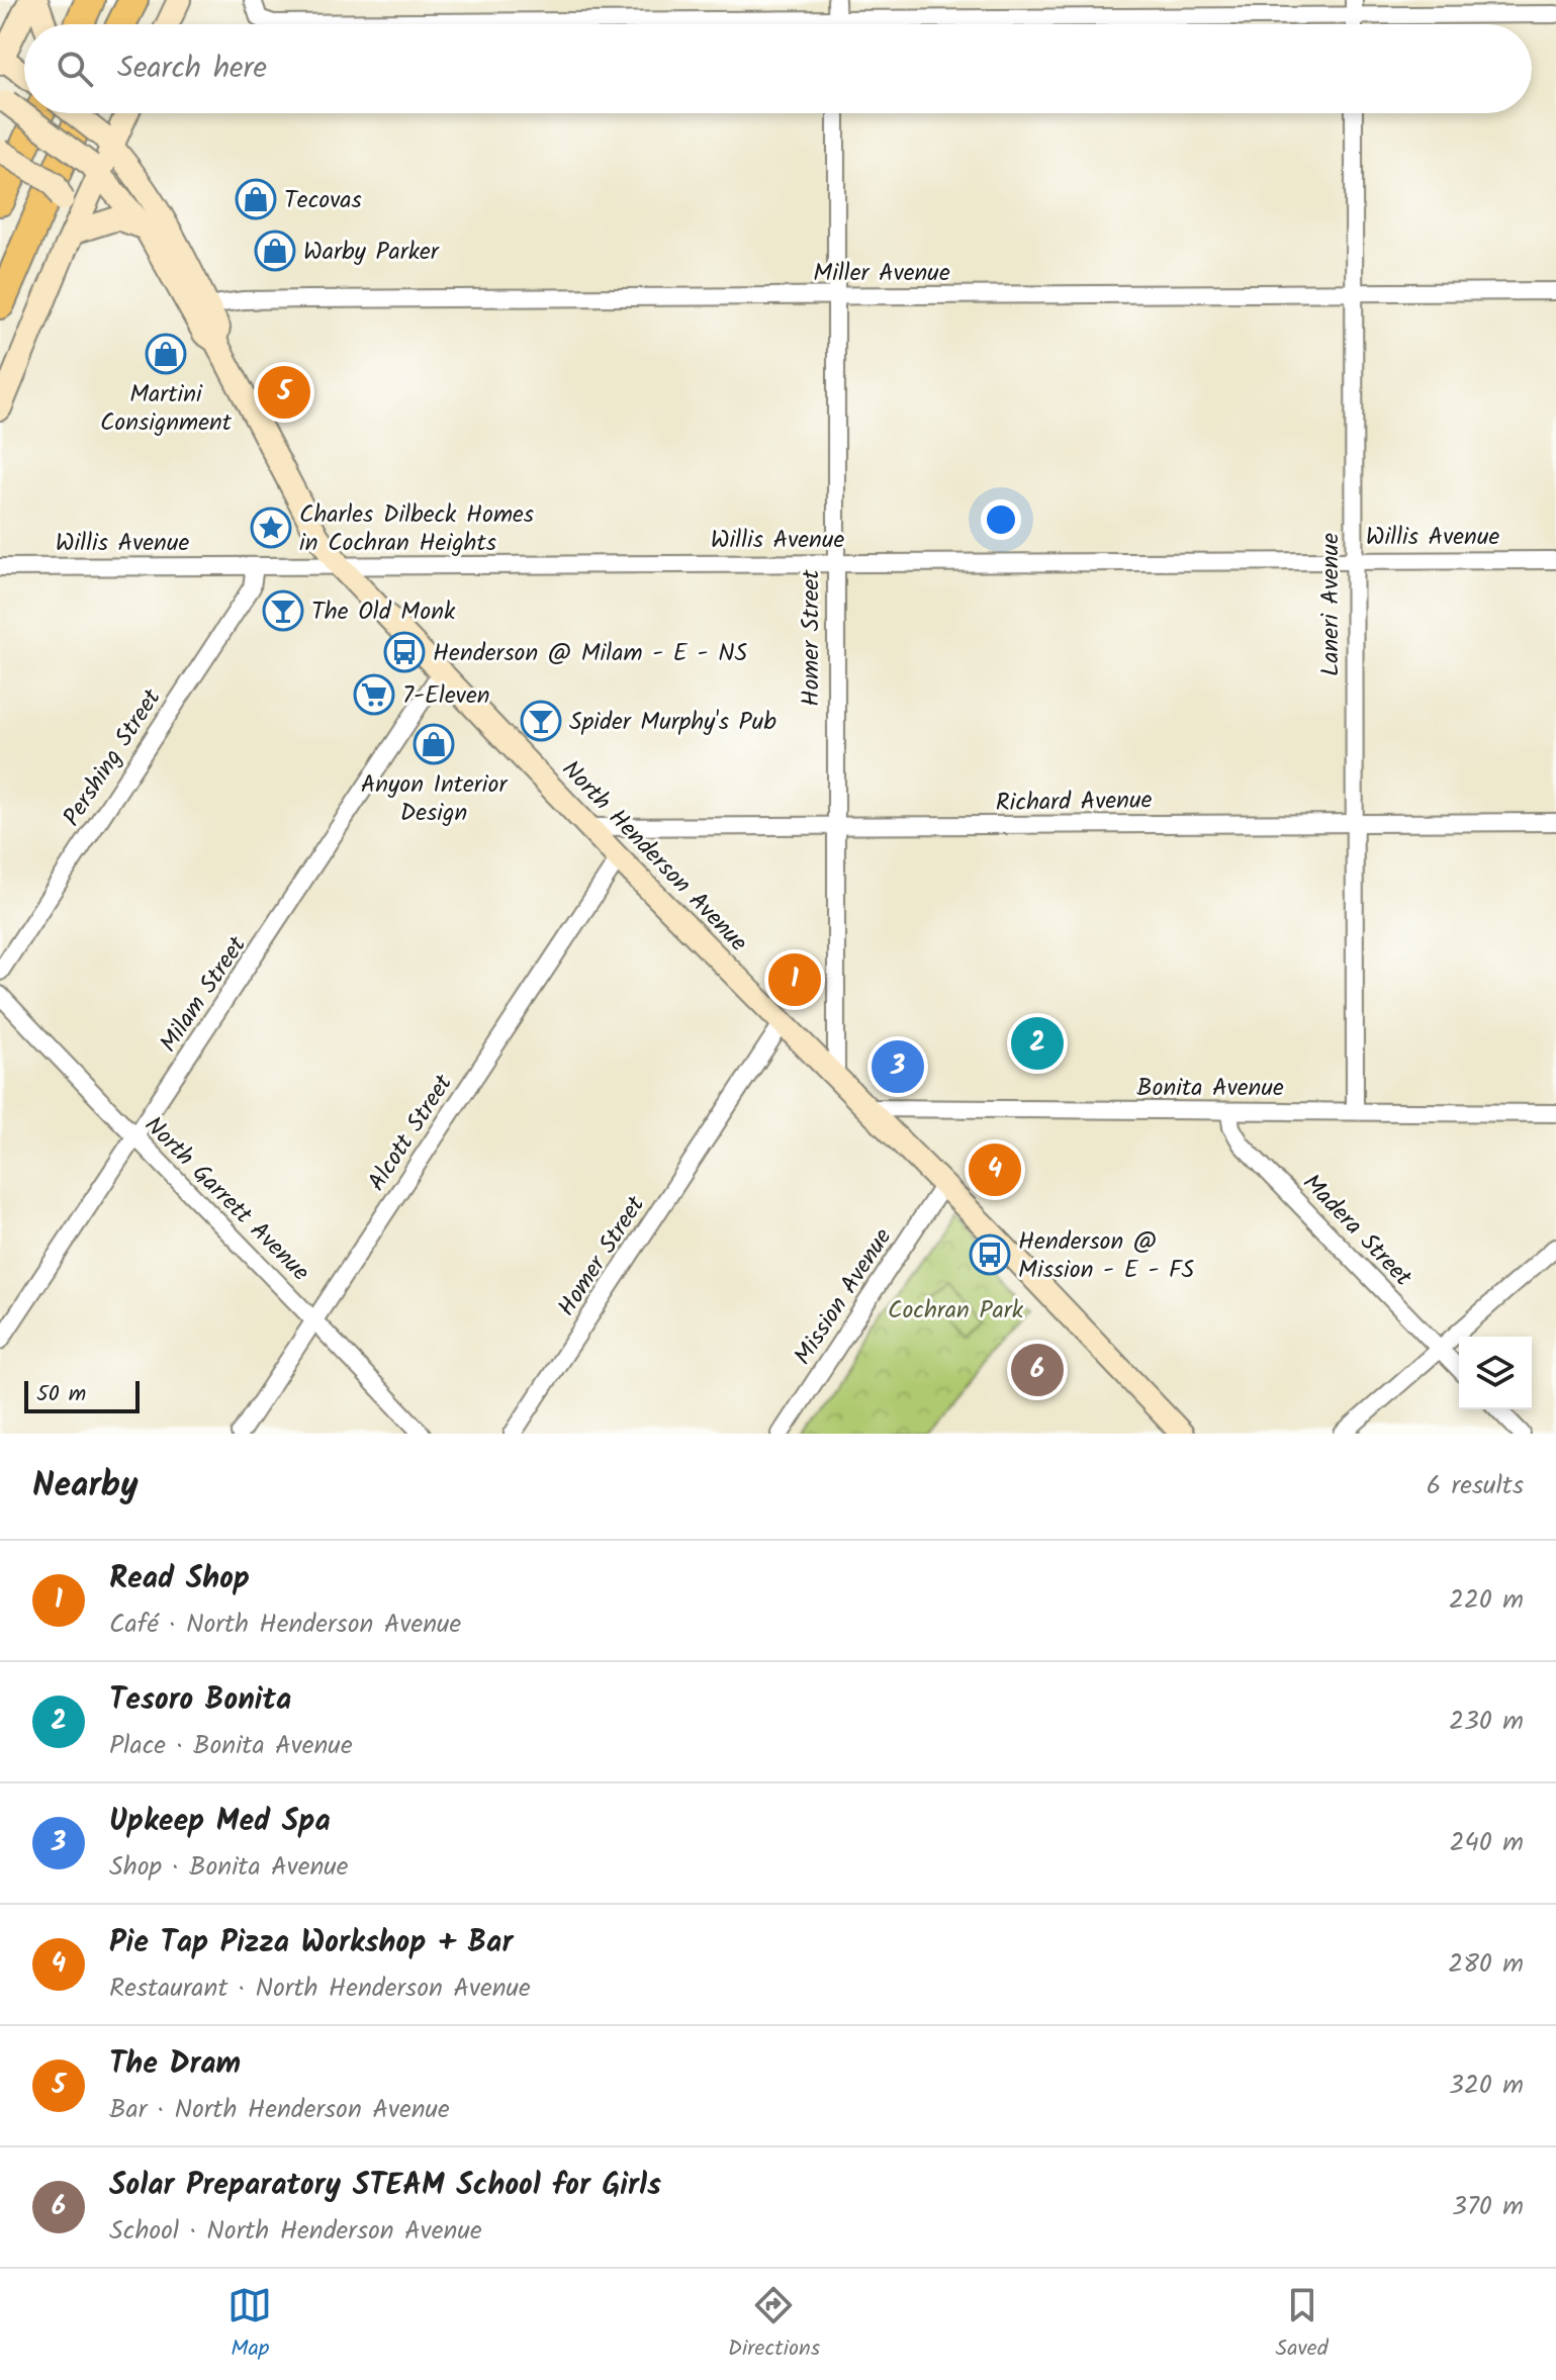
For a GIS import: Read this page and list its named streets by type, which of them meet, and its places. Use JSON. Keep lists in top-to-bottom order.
{
  "streets": {
    "street": [
      "Miller Avenue",
      "Willis Avenue",
      "Laneri Avenue",
      "Homer Street",
      "Pershing Street",
      "Richard Avenue",
      "North Henderson Avenue",
      "Milam Street",
      "Bonita Avenue",
      "Alcott Street",
      "North Garrett Avenue",
      "Madera Street",
      "Mission Avenue"
    ]
  },
  "crossings": [
    ["Miller Avenue", "Laneri Avenue"],
    ["Miller Avenue", "Homer Street"],
    ["Miller Avenue", "North Henderson Avenue"],
    ["Willis Avenue", "Laneri Avenue"],
    ["Willis Avenue", "Homer Street"],
    ["Willis Avenue", "Pershing Street"],
    ["Willis Avenue", "North Henderson Avenue"],
    ["Laneri Avenue", "Richard Avenue"],
    ["Laneri Avenue", "Bonita Avenue"],
    ["Homer Street", "Richard Avenue"],
    ["Homer Street", "North Henderson Avenue"],
    ["Richard Avenue", "North Henderson Avenue"],
    ["North Henderson Avenue", "Milam Street"],
    ["North Henderson Avenue", "Bonita Avenue"],
    ["North Henderson Avenue", "Alcott Street"],
    ["North Henderson Avenue", "Mission Avenue"],
    ["Milam Street", "North Garrett Avenue"],
    ["Bonita Avenue", "Madera Street"],
    ["Alcott Street", "North Garrett Avenue"]
  ],
  "parks": ["Cochran Park"],
  "places": {
    "shop": [
      "Tecovas",
      "Warby Parker",
      "Martini Consignment",
      "Anyon Interior Design"
    ],
    "place": ["Charles Dilbeck Homes in Cochran Heights"],
    "bar": ["The Old Monk", "Spider Murphy's Pub"],
    "bus stop": ["Henderson @ Milam - E - NS", "Henderson @ Mission - E - FS"],
    "supermarket": ["7-Eleven"]
  },
  "scale_bar": "50 m",
  "page": {
    "search": "Search here",
    "pins": [
      "5",
      "1",
      "2",
      "3",
      "4",
      "6"
    ],
    "scale": "50 m",
    "heading": ["Nearby", "6 results"],
    "list": [
      {
        "mark": "1",
        "name": "Read Shop",
        "note": "Café · North Henderson Avenue",
        "value": "220 m"
      },
      {
        "mark": "2",
        "name": "Tesoro Bonita",
        "note": "Place · Bonita Avenue",
        "value": "230 m"
      },
      {
        "mark": "3",
        "name": "Upkeep Med Spa",
        "note": "Shop · Bonita Avenue",
        "value": "240 m"
      },
      {
        "mark": "4",
        "name": "Pie Tap Pizza Workshop + Bar",
        "note": "Restaurant · North Henderson Avenue",
        "value": "280 m"
      },
      {
        "mark": "5",
        "name": "The Dram",
        "note": "Bar · North Henderson Avenue",
        "value": "320 m"
      },
      {
        "mark": "6",
        "name": "Solar Preparatory STEAM School for Girls",
        "note": "School · North Henderson Avenue",
        "value": "370 m"
      }
    ],
    "nav": ["Map", "Directions", "Saved"]
  }
}
